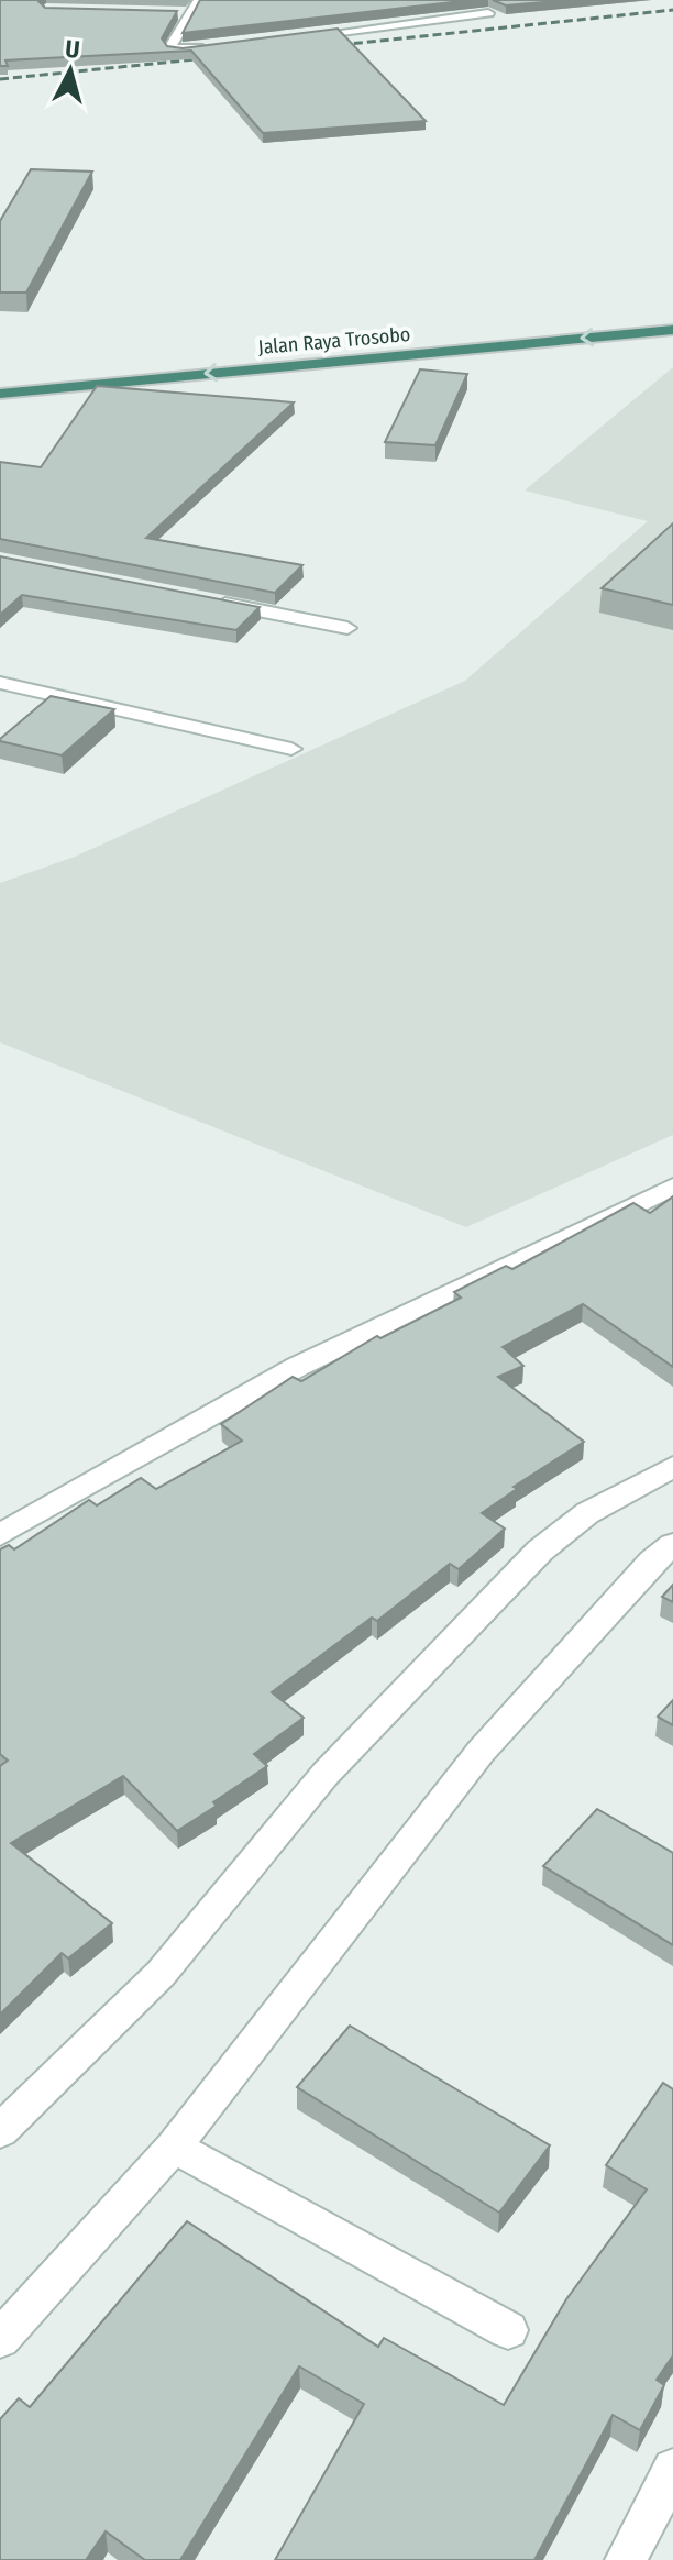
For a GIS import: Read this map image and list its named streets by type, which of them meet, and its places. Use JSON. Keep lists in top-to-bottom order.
{
  "streets": {
    "highway": ["Jalan Raya Trosobo"]
  },
  "north": "top"
}
